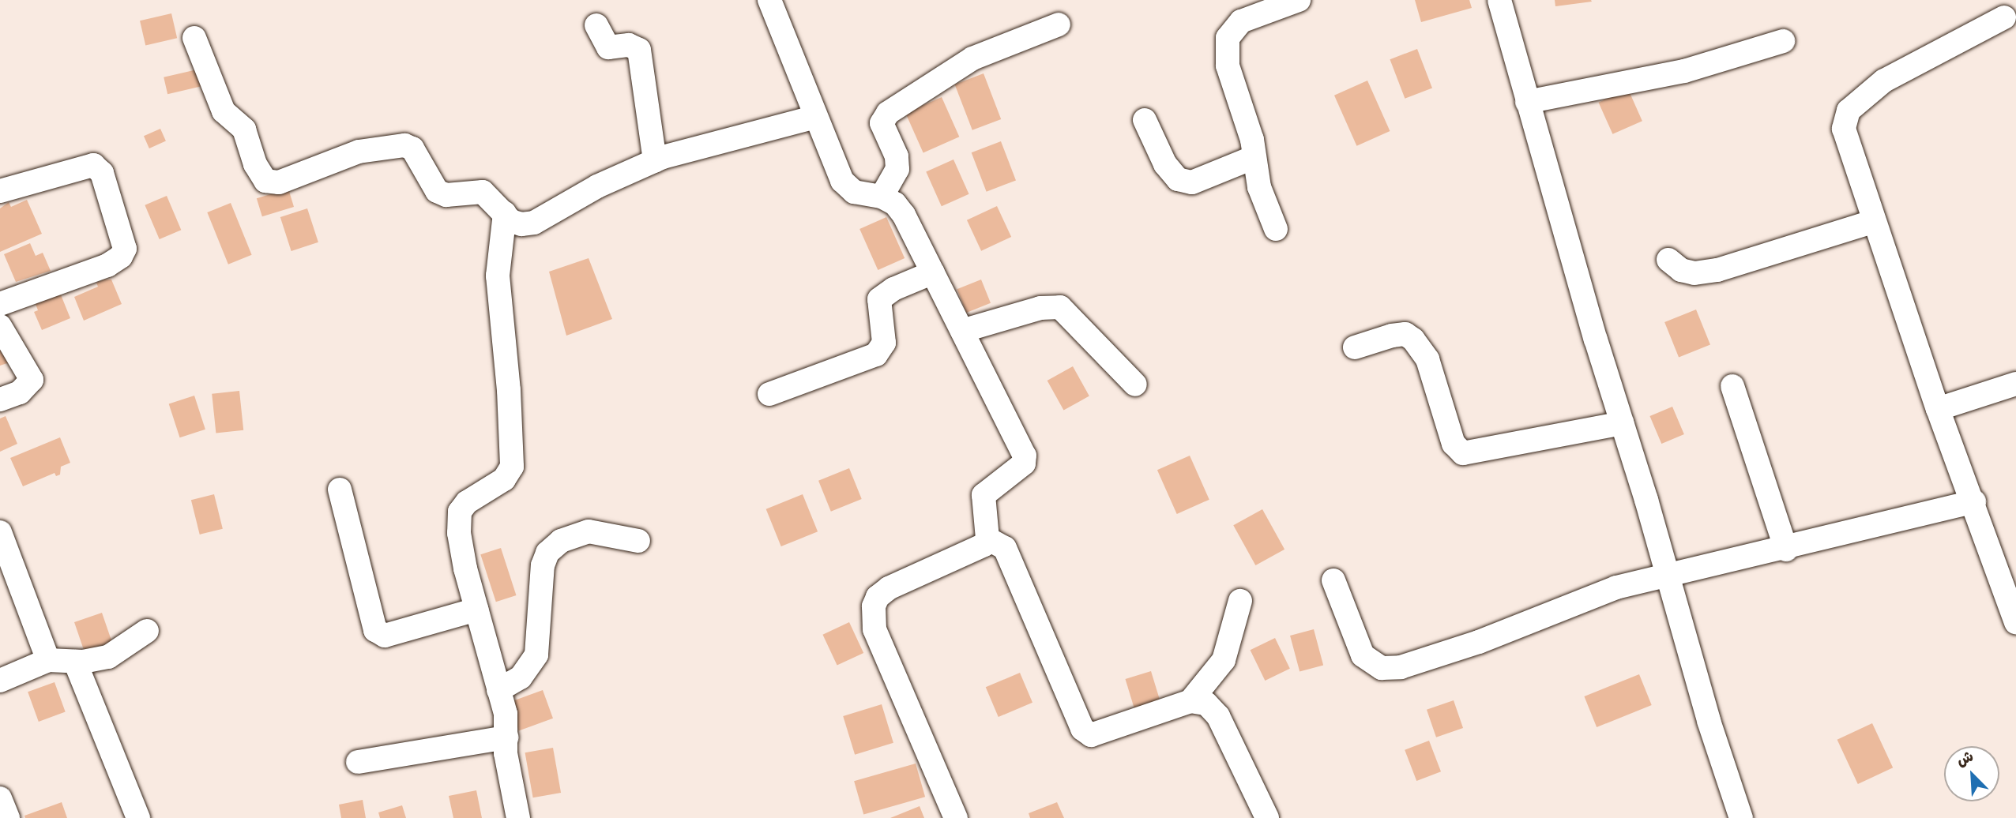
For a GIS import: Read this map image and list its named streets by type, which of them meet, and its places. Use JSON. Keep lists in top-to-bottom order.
{
  "north": "top left"
}
